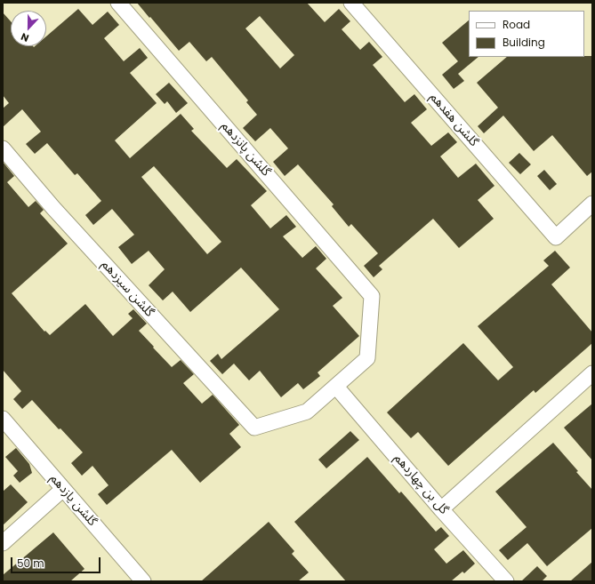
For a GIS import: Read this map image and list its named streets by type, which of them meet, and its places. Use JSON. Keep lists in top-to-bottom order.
{
  "streets": {
    "street": [
      "گلشن هفدهم",
      "گلشن پانزدهم",
      "گلشن سیزدهم",
      "گل بن چهاردهم",
      "گلشن یازدهم"
    ]
  },
  "crossings": [
    ["گلشن پانزدهم", "گلشن سیزدهم"],
    ["گلشن پانزدهم", "گل بن چهاردهم"],
    ["گلشن سیزدهم", "گل بن چهاردهم"]
  ],
  "legend": ["Road", "Building"],
  "scale_bar": "50 m",
  "north": "bottom"
}
